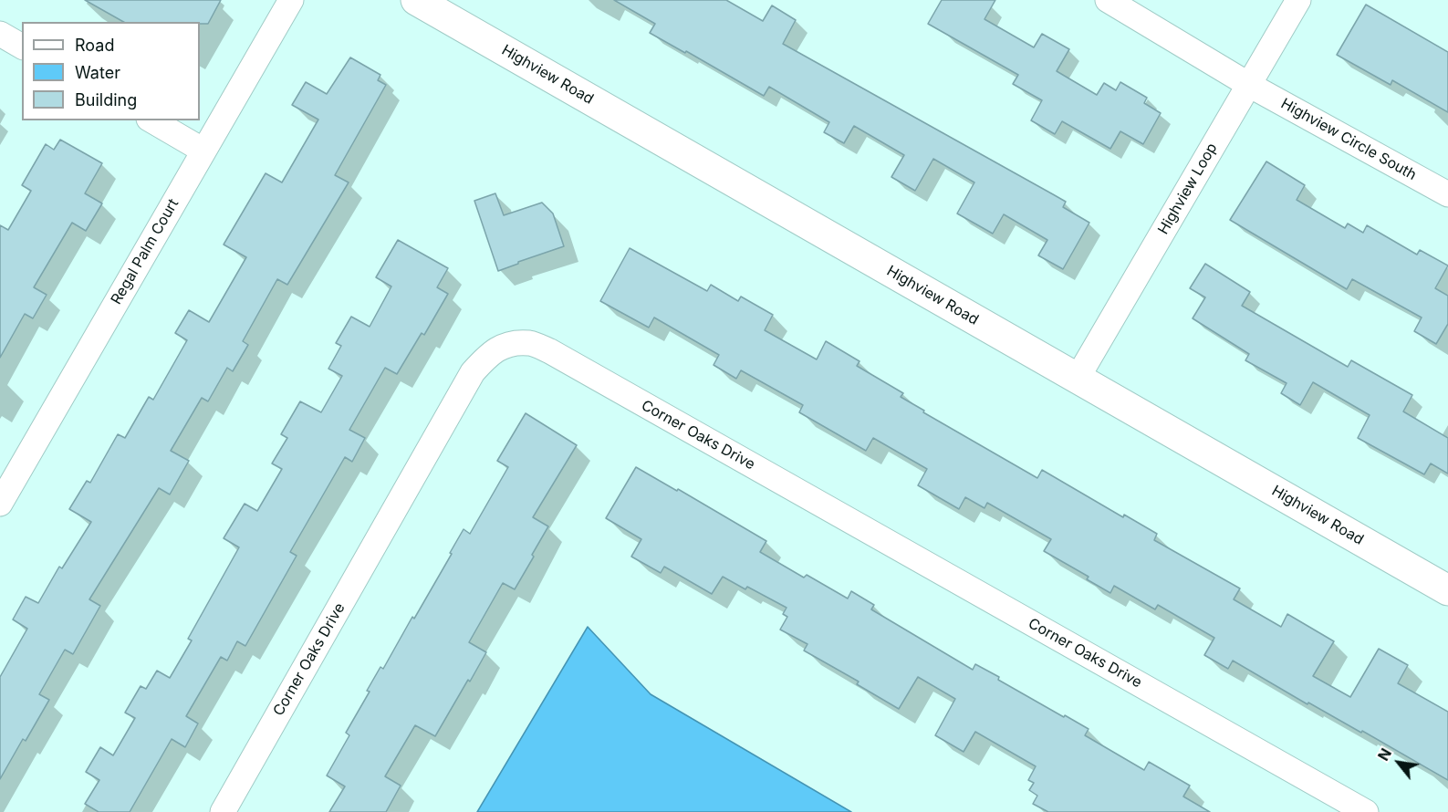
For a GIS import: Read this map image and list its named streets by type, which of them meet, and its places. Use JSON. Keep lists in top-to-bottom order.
{
  "streets": {
    "street": [
      "Highview Road",
      "Highview Circle South",
      "Highview Loop",
      "Regal Palm Court",
      "Corner Oaks Drive"
    ]
  },
  "crossings": [
    ["Highview Road", "Highview Loop"],
    ["Highview Circle South", "Highview Loop"]
  ],
  "legend": ["Road", "Water", "Building"],
  "north": "top left"
}
